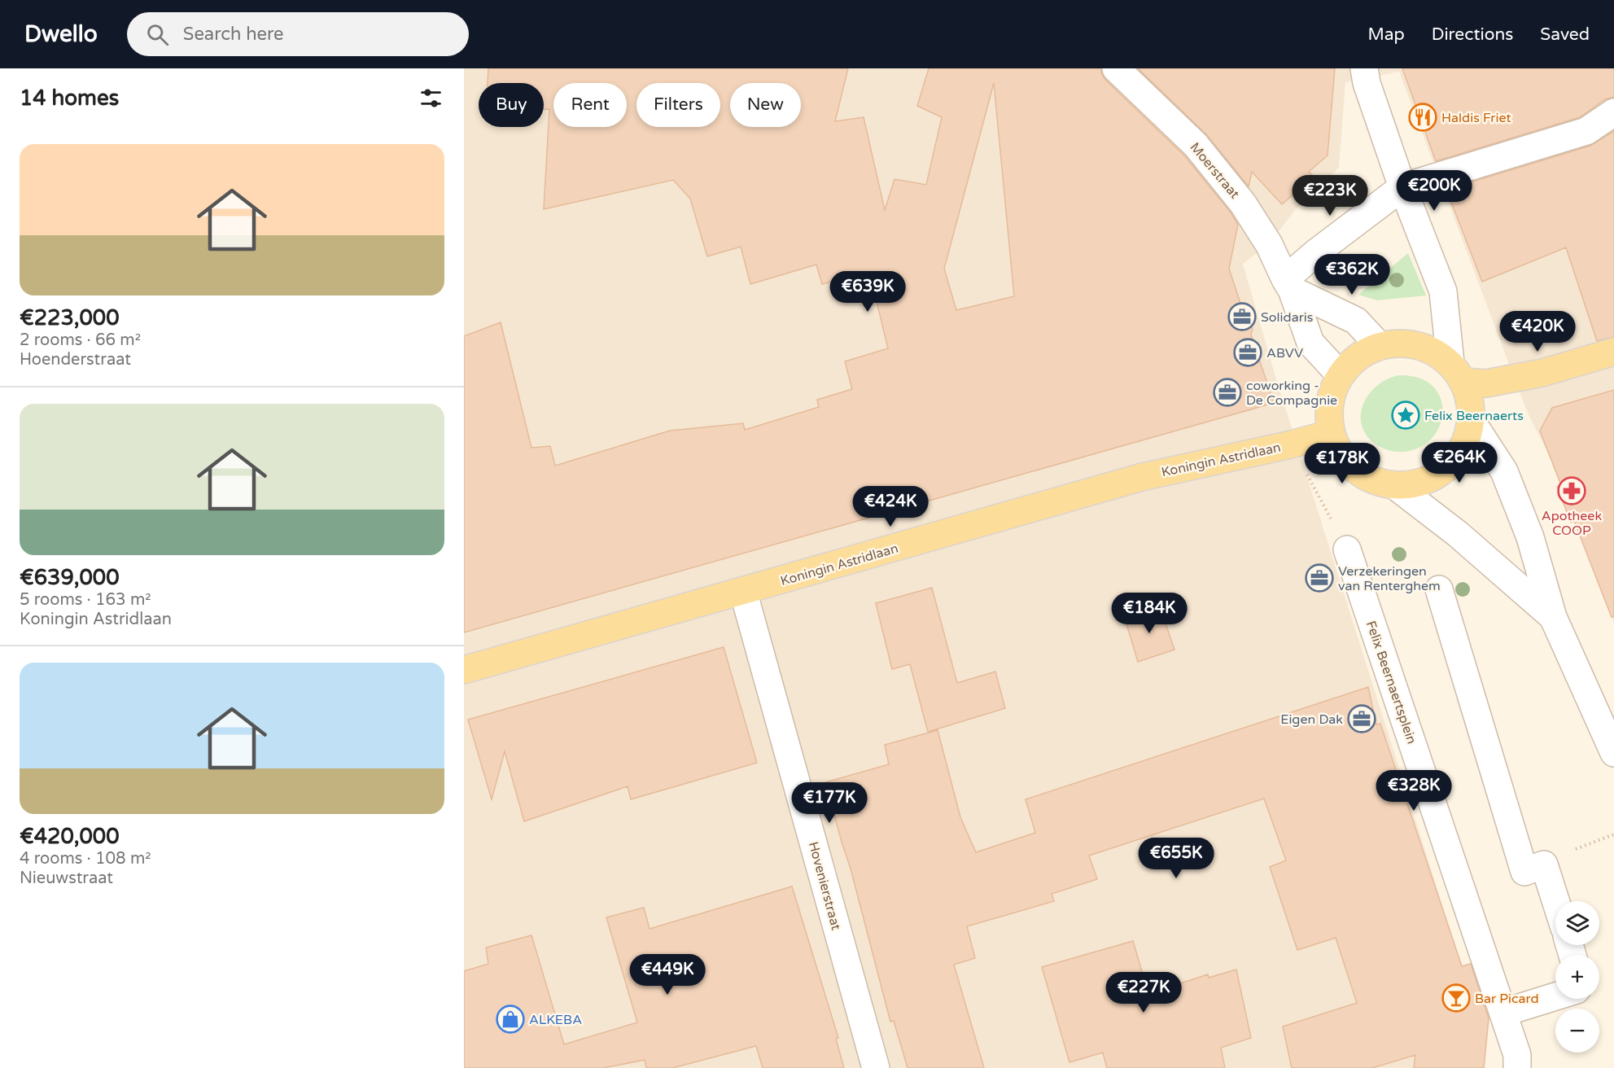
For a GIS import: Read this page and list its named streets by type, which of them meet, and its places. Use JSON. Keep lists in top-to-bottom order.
{
  "streets": {
    "main road": ["Koningin Astridlaan"],
    "street": ["Moerstraat", "Felix Beernaertsplein", "Hovenierstraat"]
  },
  "crossings": [
    ["Moerstraat", "Koningin Astridlaan"],
    ["Koningin Astridlaan", "Hovenierstraat"]
  ],
  "places": {
    "restaurant": ["Haldis Friet"],
    "office": [
      "Solidaris",
      "ABVV",
      "coworking - De Compagnie",
      "Verzekeringen van Renterghem",
      "Eigen Dak"
    ],
    "place": ["Felix Beernaerts"],
    "pharmacy": ["Apotheek COOP"],
    "bar": ["Bar Picard"],
    "shop": ["ALKEBA"]
  },
  "page": {
    "header": "Dwello",
    "search": "Search here",
    "nav": ["Map", "Directions", "Saved"],
    "heading": "14 homes",
    "chip": [
      "Buy",
      "Rent",
      "Filters",
      "New"
    ],
    "list": [
      {
        "name": "€223,000",
        "note": "2 rooms · 66 m² · Hoenderstraat"
      },
      {
        "name": "€639,000",
        "note": "5 rooms · 163 m² · Koningin Astridlaan"
      },
      {
        "name": "€420,000",
        "note": "4 rooms · 108 m² · Nieuwstraat"
      }
    ],
    "price": [
      "€200K",
      "€223K",
      "€362K",
      "€639K",
      "€420K",
      "€264K",
      "€178K",
      "€424K",
      "€184K",
      "€328K",
      "€177K",
      "€655K",
      "€449K",
      "€227K"
    ],
    "map_buttons": ["+", "−"]
  }
}
